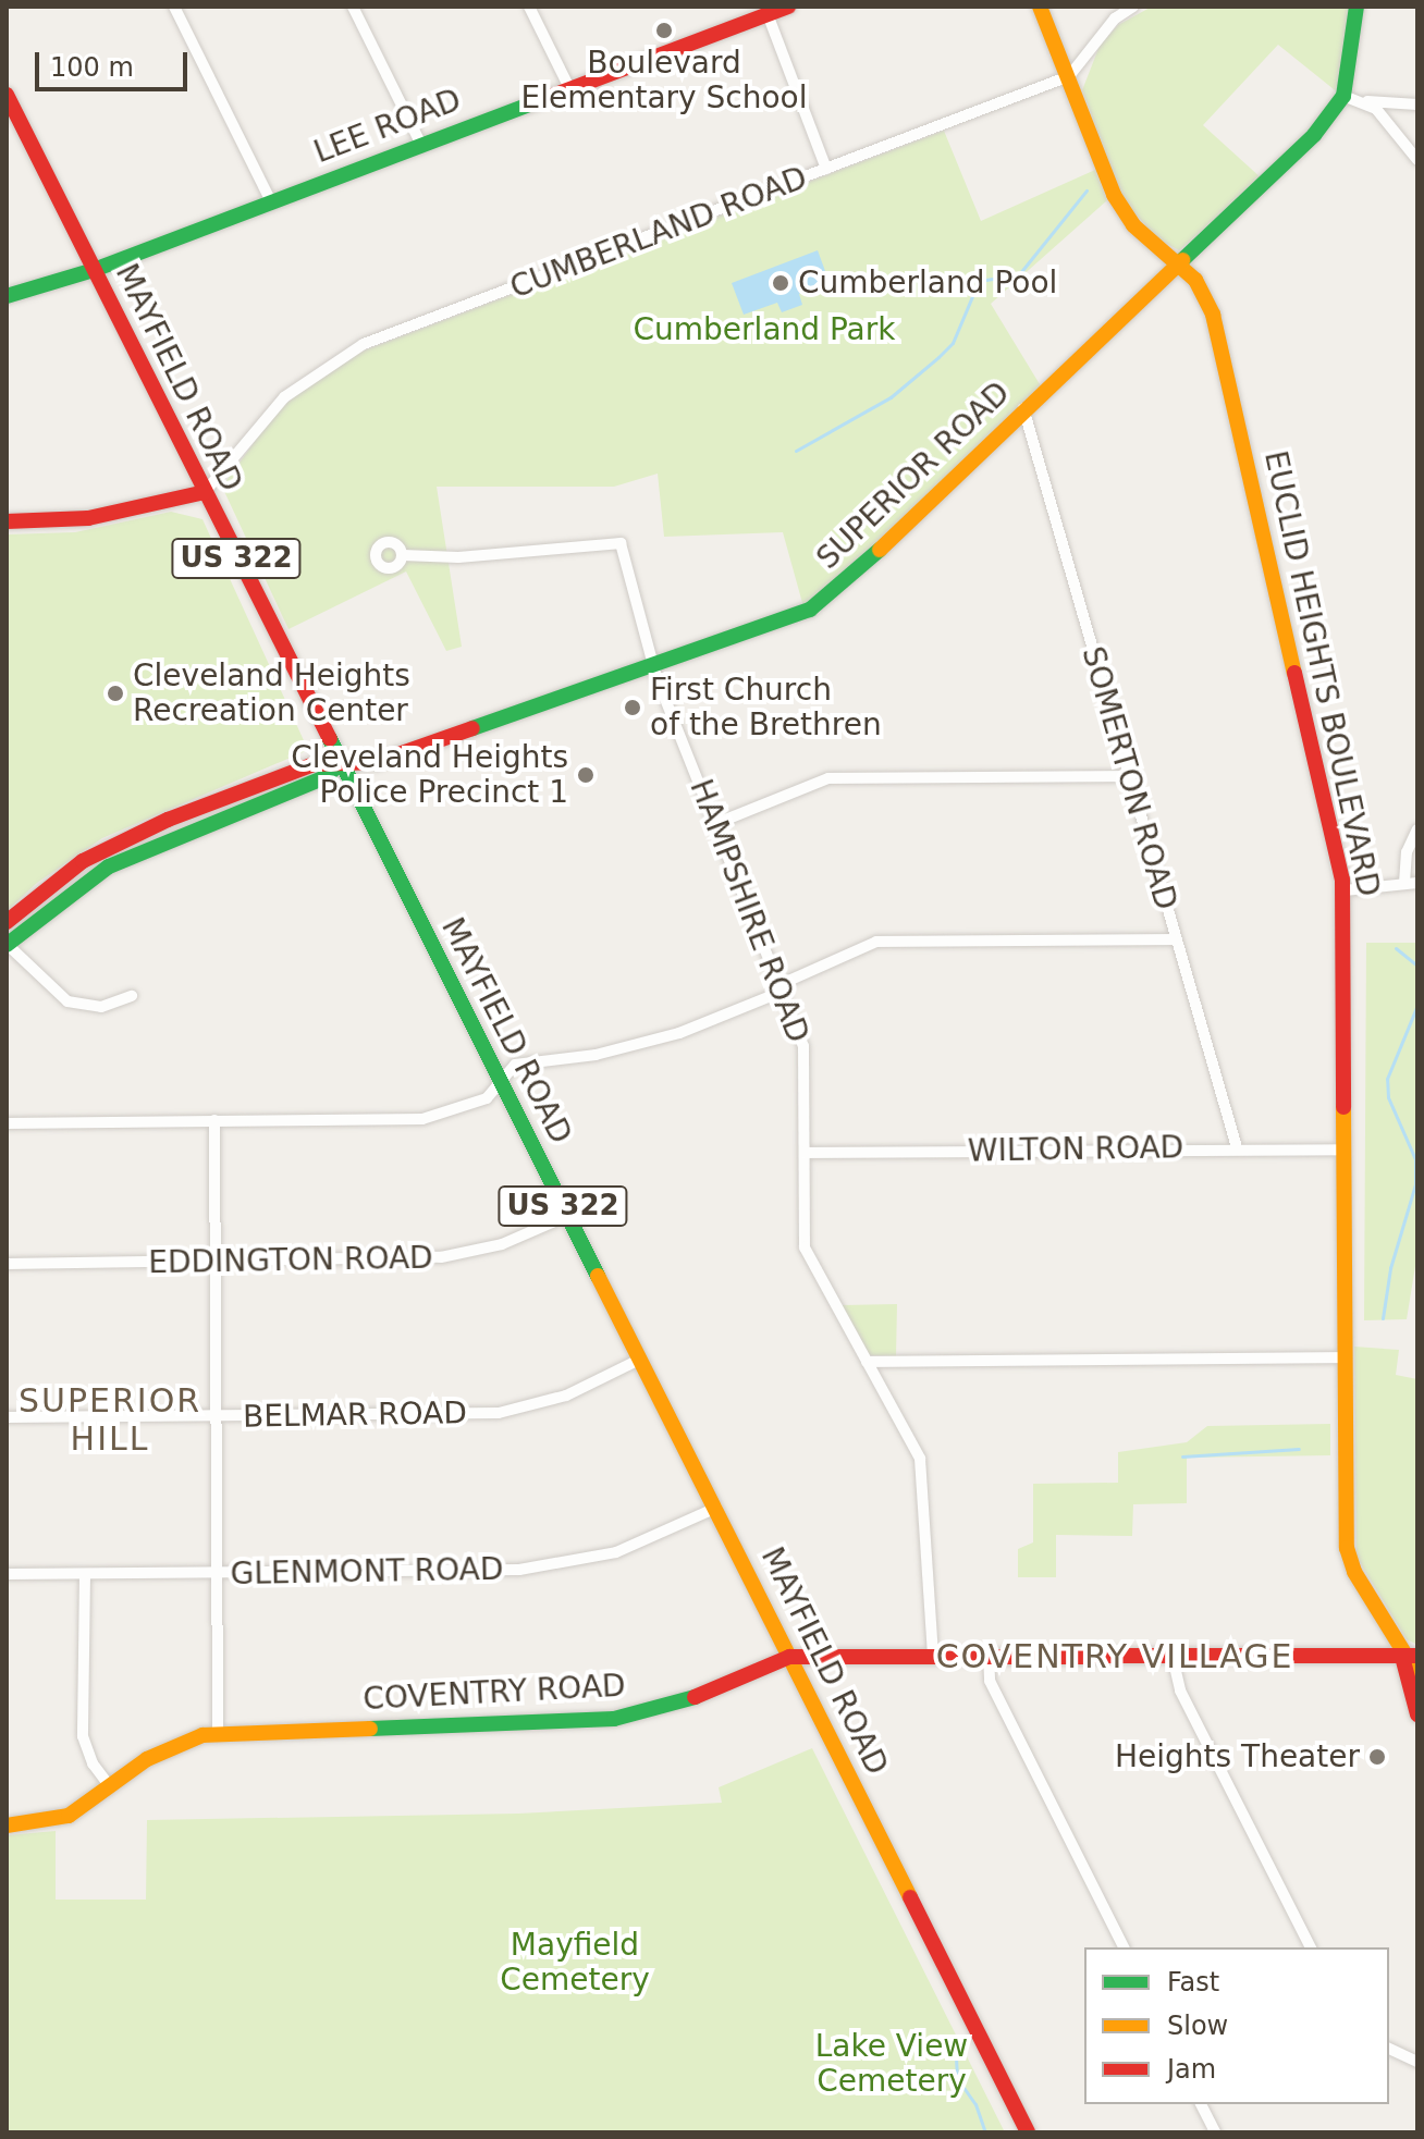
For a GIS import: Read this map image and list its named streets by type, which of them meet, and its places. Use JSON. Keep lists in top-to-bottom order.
{
  "streets": {
    "main road": [
      "LEE ROAD",
      "MAYFIELD ROAD",
      "SUPERIOR ROAD",
      "US 322",
      "EUCLID HEIGHTS BOULEVARD",
      "COVENTRY ROAD"
    ],
    "street": [
      "CUMBERLAND ROAD",
      "SOMERTON ROAD",
      "HAMPSHIRE ROAD",
      "WILTON ROAD",
      "EDDINGTON ROAD",
      "BELMAR ROAD",
      "GLENMONT ROAD"
    ]
  },
  "crossings": [
    ["LEE ROAD", "MAYFIELD ROAD"],
    ["CUMBERLAND ROAD", "MAYFIELD ROAD"],
    ["CUMBERLAND ROAD", "EUCLID HEIGHTS BOULEVARD"],
    ["MAYFIELD ROAD", "SUPERIOR ROAD"],
    ["MAYFIELD ROAD", "EDDINGTON ROAD"],
    ["MAYFIELD ROAD", "BELMAR ROAD"],
    ["MAYFIELD ROAD", "GLENMONT ROAD"],
    ["MAYFIELD ROAD", "COVENTRY ROAD"],
    ["SUPERIOR ROAD", "EUCLID HEIGHTS BOULEVARD"],
    ["SUPERIOR ROAD", "SOMERTON ROAD"],
    ["SUPERIOR ROAD", "HAMPSHIRE ROAD"],
    ["EUCLID HEIGHTS BOULEVARD", "WILTON ROAD"],
    ["EUCLID HEIGHTS BOULEVARD", "COVENTRY ROAD"],
    ["SOMERTON ROAD", "WILTON ROAD"],
    ["HAMPSHIRE ROAD", "WILTON ROAD"],
    ["HAMPSHIRE ROAD", "COVENTRY ROAD"]
  ],
  "districts": ["SUPERIOR HILL", "COVENTRY VILLAGE"],
  "parks": ["Cumberland Park", "Mayfield Cemetery", "Lake View Cemetery"],
  "places": [
    "Boulevard Elementary School",
    "Cumberland Pool",
    "Cleveland Heights Recreation Center",
    "First Church of the Brethren",
    "Cleveland Heights Police Precinct 1",
    "Heights Theater"
  ],
  "legend": ["Fast", "Slow", "Jam"],
  "scale_bar": "100 m"
}
